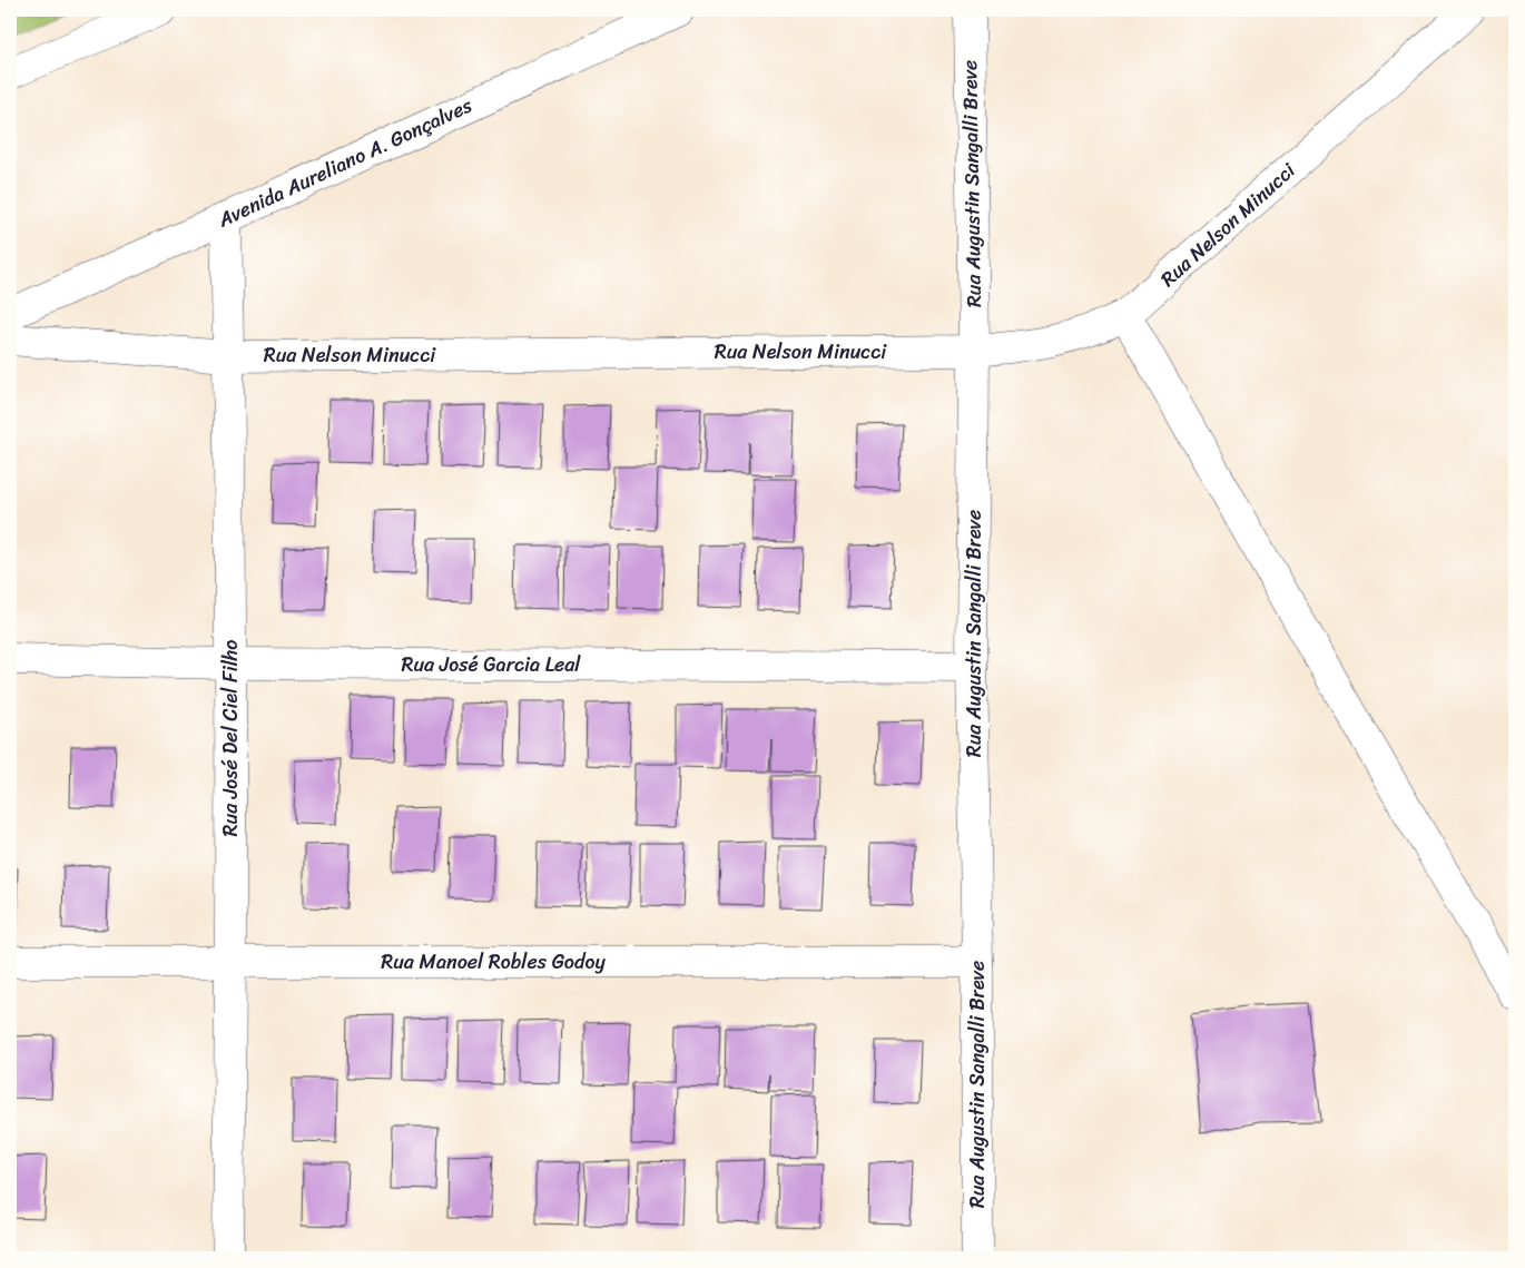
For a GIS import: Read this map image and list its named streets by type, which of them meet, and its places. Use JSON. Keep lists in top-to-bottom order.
{
  "streets": {
    "main road": [
      "Avenida Aureliano A. Gonçalves",
      "Rua Augustin Sangalli Breve",
      "Rua Nelson Minucci",
      "Rua José Garcia Leal",
      "Rua José Del Ciel Filho",
      "Rua Manoel Robles Godoy"
    ]
  },
  "crossings": [
    ["Avenida Aureliano A. Gonçalves", "Rua José Del Ciel Filho"],
    ["Rua Augustin Sangalli Breve", "Rua Nelson Minucci"],
    ["Rua Augustin Sangalli Breve", "Rua José Garcia Leal"],
    ["Rua Augustin Sangalli Breve", "Rua Manoel Robles Godoy"],
    ["Rua Nelson Minucci", "Rua José Del Ciel Filho"],
    ["Rua José Garcia Leal", "Rua José Del Ciel Filho"],
    ["Rua José Del Ciel Filho", "Rua Manoel Robles Godoy"]
  ]
}
